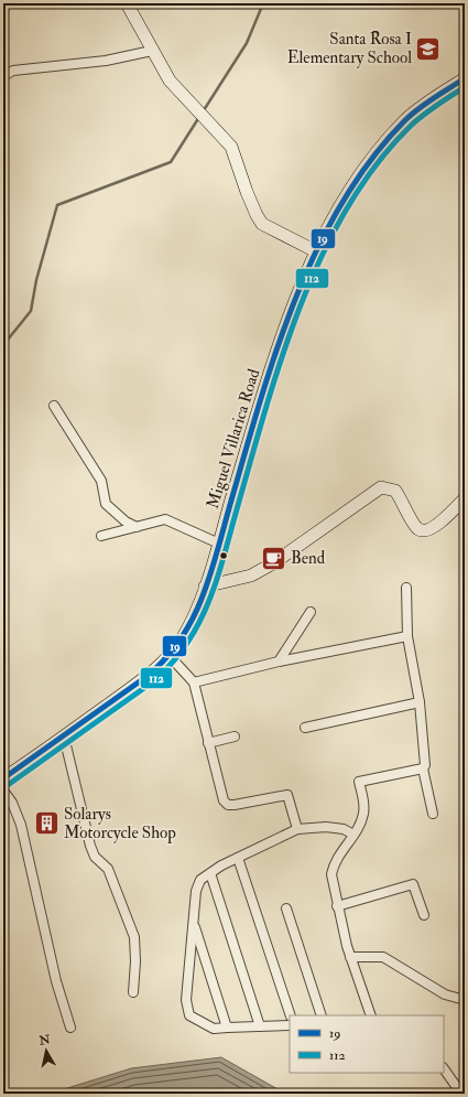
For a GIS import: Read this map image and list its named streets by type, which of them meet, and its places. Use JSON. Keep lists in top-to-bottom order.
{
  "streets": {
    "main road": ["Miguel Villarica Road"]
  },
  "places": {
    "school or university": ["Santa Rosa I Elementary School"],
    "cafe": ["Bend"],
    "building": ["Solarys Motorcycle Shop"]
  },
  "lines": ["transit line 19", "transit line 112"],
  "legend": ["19", "112"],
  "north": "top"
}
